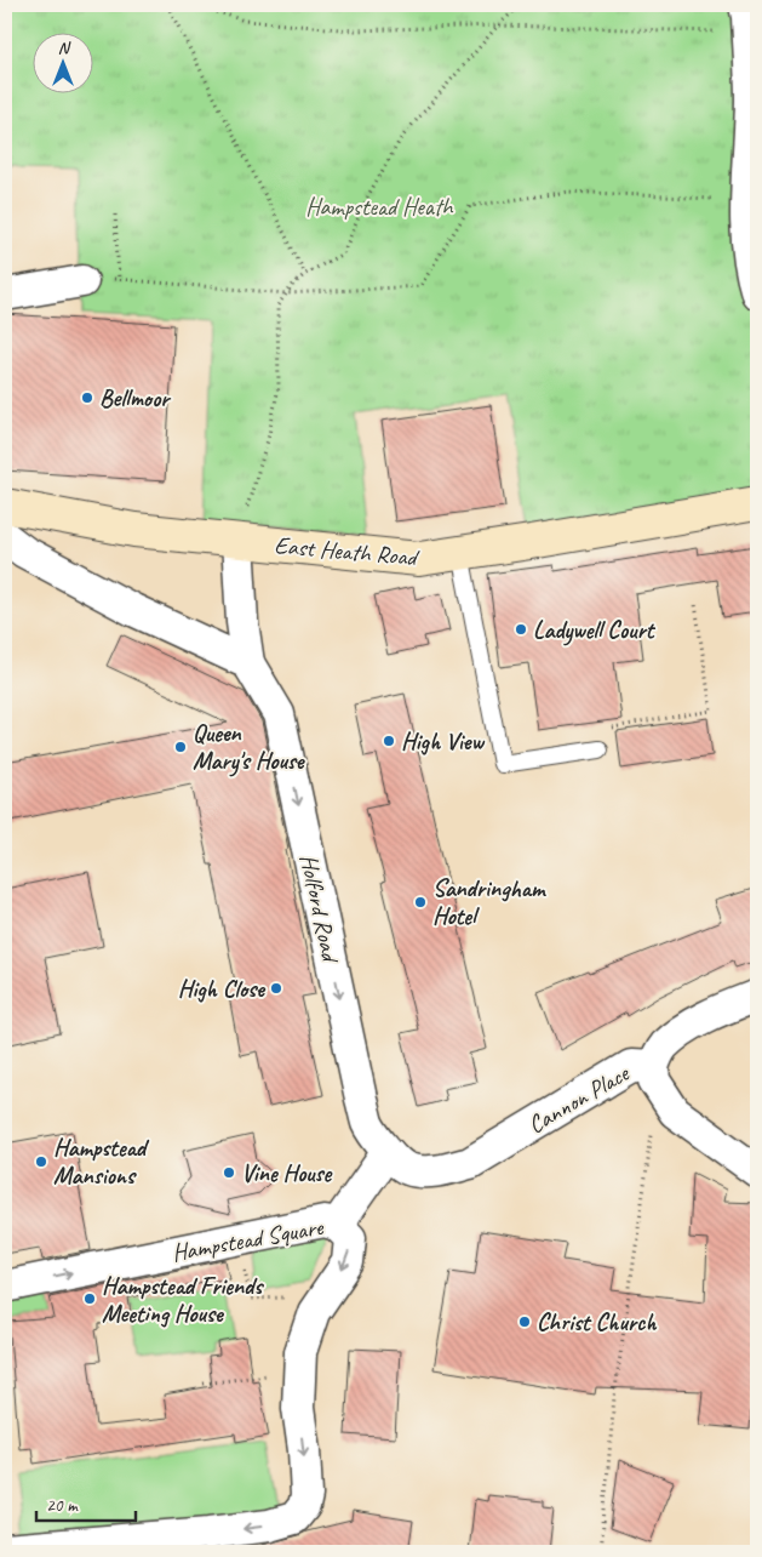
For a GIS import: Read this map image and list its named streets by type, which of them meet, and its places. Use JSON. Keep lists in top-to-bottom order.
{
  "streets": {
    "street": [
      "East Heath Road",
      "Holford Road",
      "Cannon Place",
      "Hampstead Square"
    ]
  },
  "crossings": [
    ["East Heath Road", "Holford Road"],
    ["Holford Road", "Cannon Place"]
  ],
  "one_way": ["Holford Road"],
  "parks": ["Hampstead Heath"],
  "places": [
    "Bellmoor",
    "Ladywell Court",
    "High View",
    "Queen Mary's House",
    "Sandringham Hotel",
    "High Close",
    "Hampstead Mansions",
    "Vine House",
    "Hampstead Friends Meeting House",
    "Christ Church"
  ],
  "scale_bar": "20 m",
  "north": "top"
}
